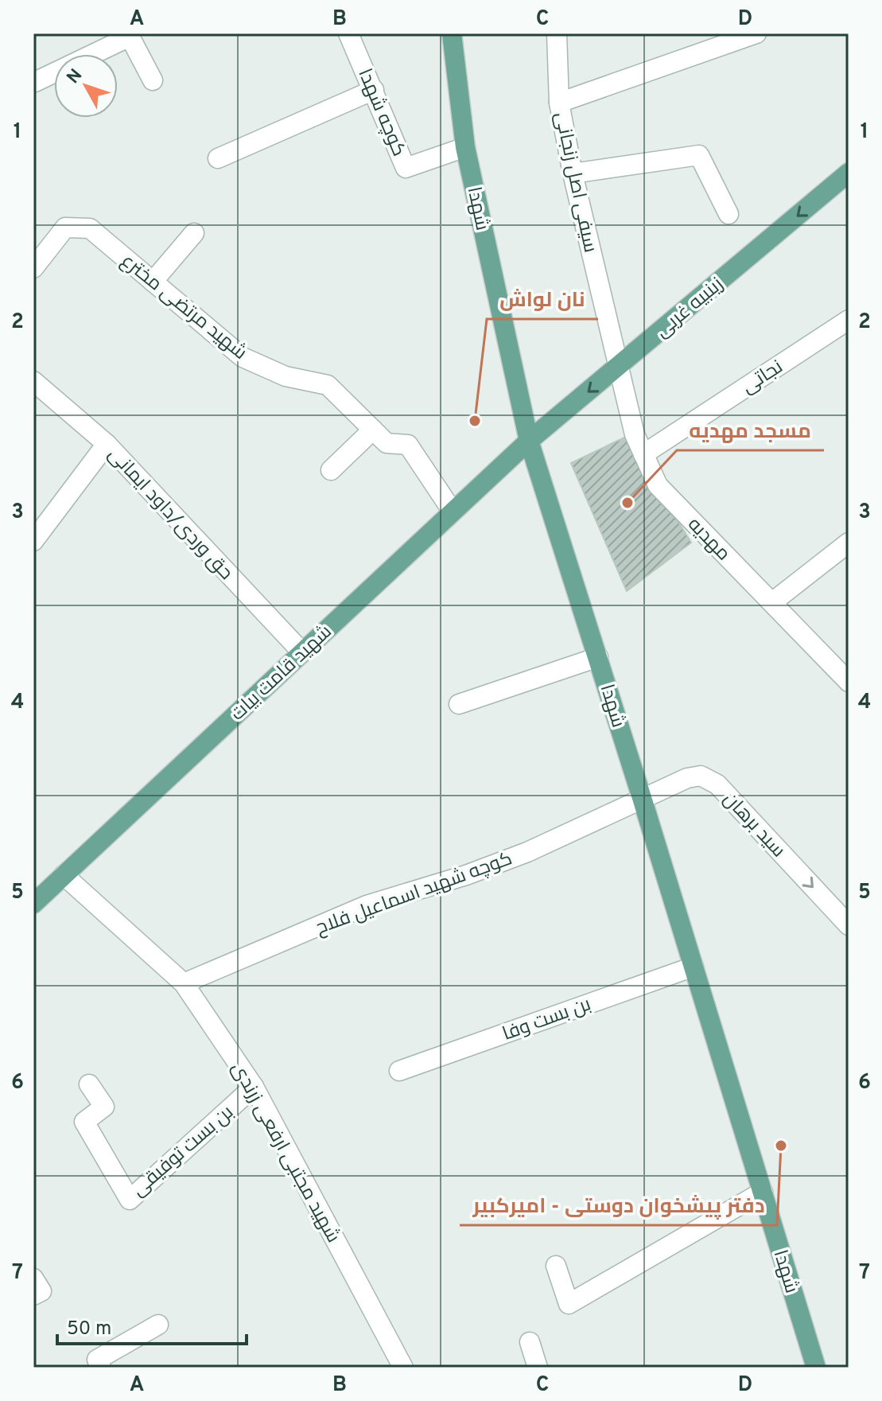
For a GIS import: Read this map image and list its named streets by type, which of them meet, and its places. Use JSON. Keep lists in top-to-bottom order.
{
  "streets": {
    "main road": ["شهدا", "زینبیه غربی", "شهید قامت بیات"],
    "street": [
      "کوچه شهدا",
      "سیفی اصل زنجانی",
      "شهید مرتضی مخترع",
      "نجاتی",
      "حق وردی/داود ایمانی",
      "مهدیه",
      "سید برهان",
      "کوچه شهید اسماعیل فلاح",
      "بن بست وفا",
      "بن بست توفیقی",
      "شهید مجتبی ارفعی زرندی"
    ]
  },
  "crossings": [
    ["کوچه شهدا", "شهدا"],
    ["سیفی اصل زنجانی", "زینبیه غربی"],
    ["سیفی اصل زنجانی", "مهدیه"],
    ["شهدا", "زینبیه غربی"],
    ["شهدا", "شهید قامت بیات"],
    ["شهدا", "سید برهان"],
    ["شهدا", "کوچه شهید اسماعیل فلاح"],
    ["شهدا", "بن بست وفا"],
    ["شهید مرتضی مخترع", "شهید قامت بیات"],
    ["زینبیه غربی", "مهدیه"],
    ["زینبیه غربی", "شهید قامت بیات"],
    ["نجاتی", "مهدیه"],
    ["حق وردی/داود ایمانی", "شهید قامت بیات"],
    ["شهید قامت بیات", "شهید مجتبی ارفعی زرندی"],
    ["سید برهان", "کوچه شهید اسماعیل فلاح"],
    ["کوچه شهید اسماعیل فلاح", "شهید مجتبی ارفعی زرندی"],
    ["بن بست توفیقی", "شهید مجتبی ارفعی زرندی"]
  ],
  "one_way": ["زینبیه غربی", "سید برهان"],
  "places": ["نان لواش", "مسجد مهدیه", "دفتر پیشخوان دوستی - امیرکبیر"],
  "scale_bar": "50 m",
  "north": "top left",
  "grid": {
    "columns": [
      "A",
      "B",
      "C",
      "D"
    ],
    "rows": [
      "1",
      "2",
      "3",
      "4",
      "5",
      "6",
      "7"
    ]
  }
}
